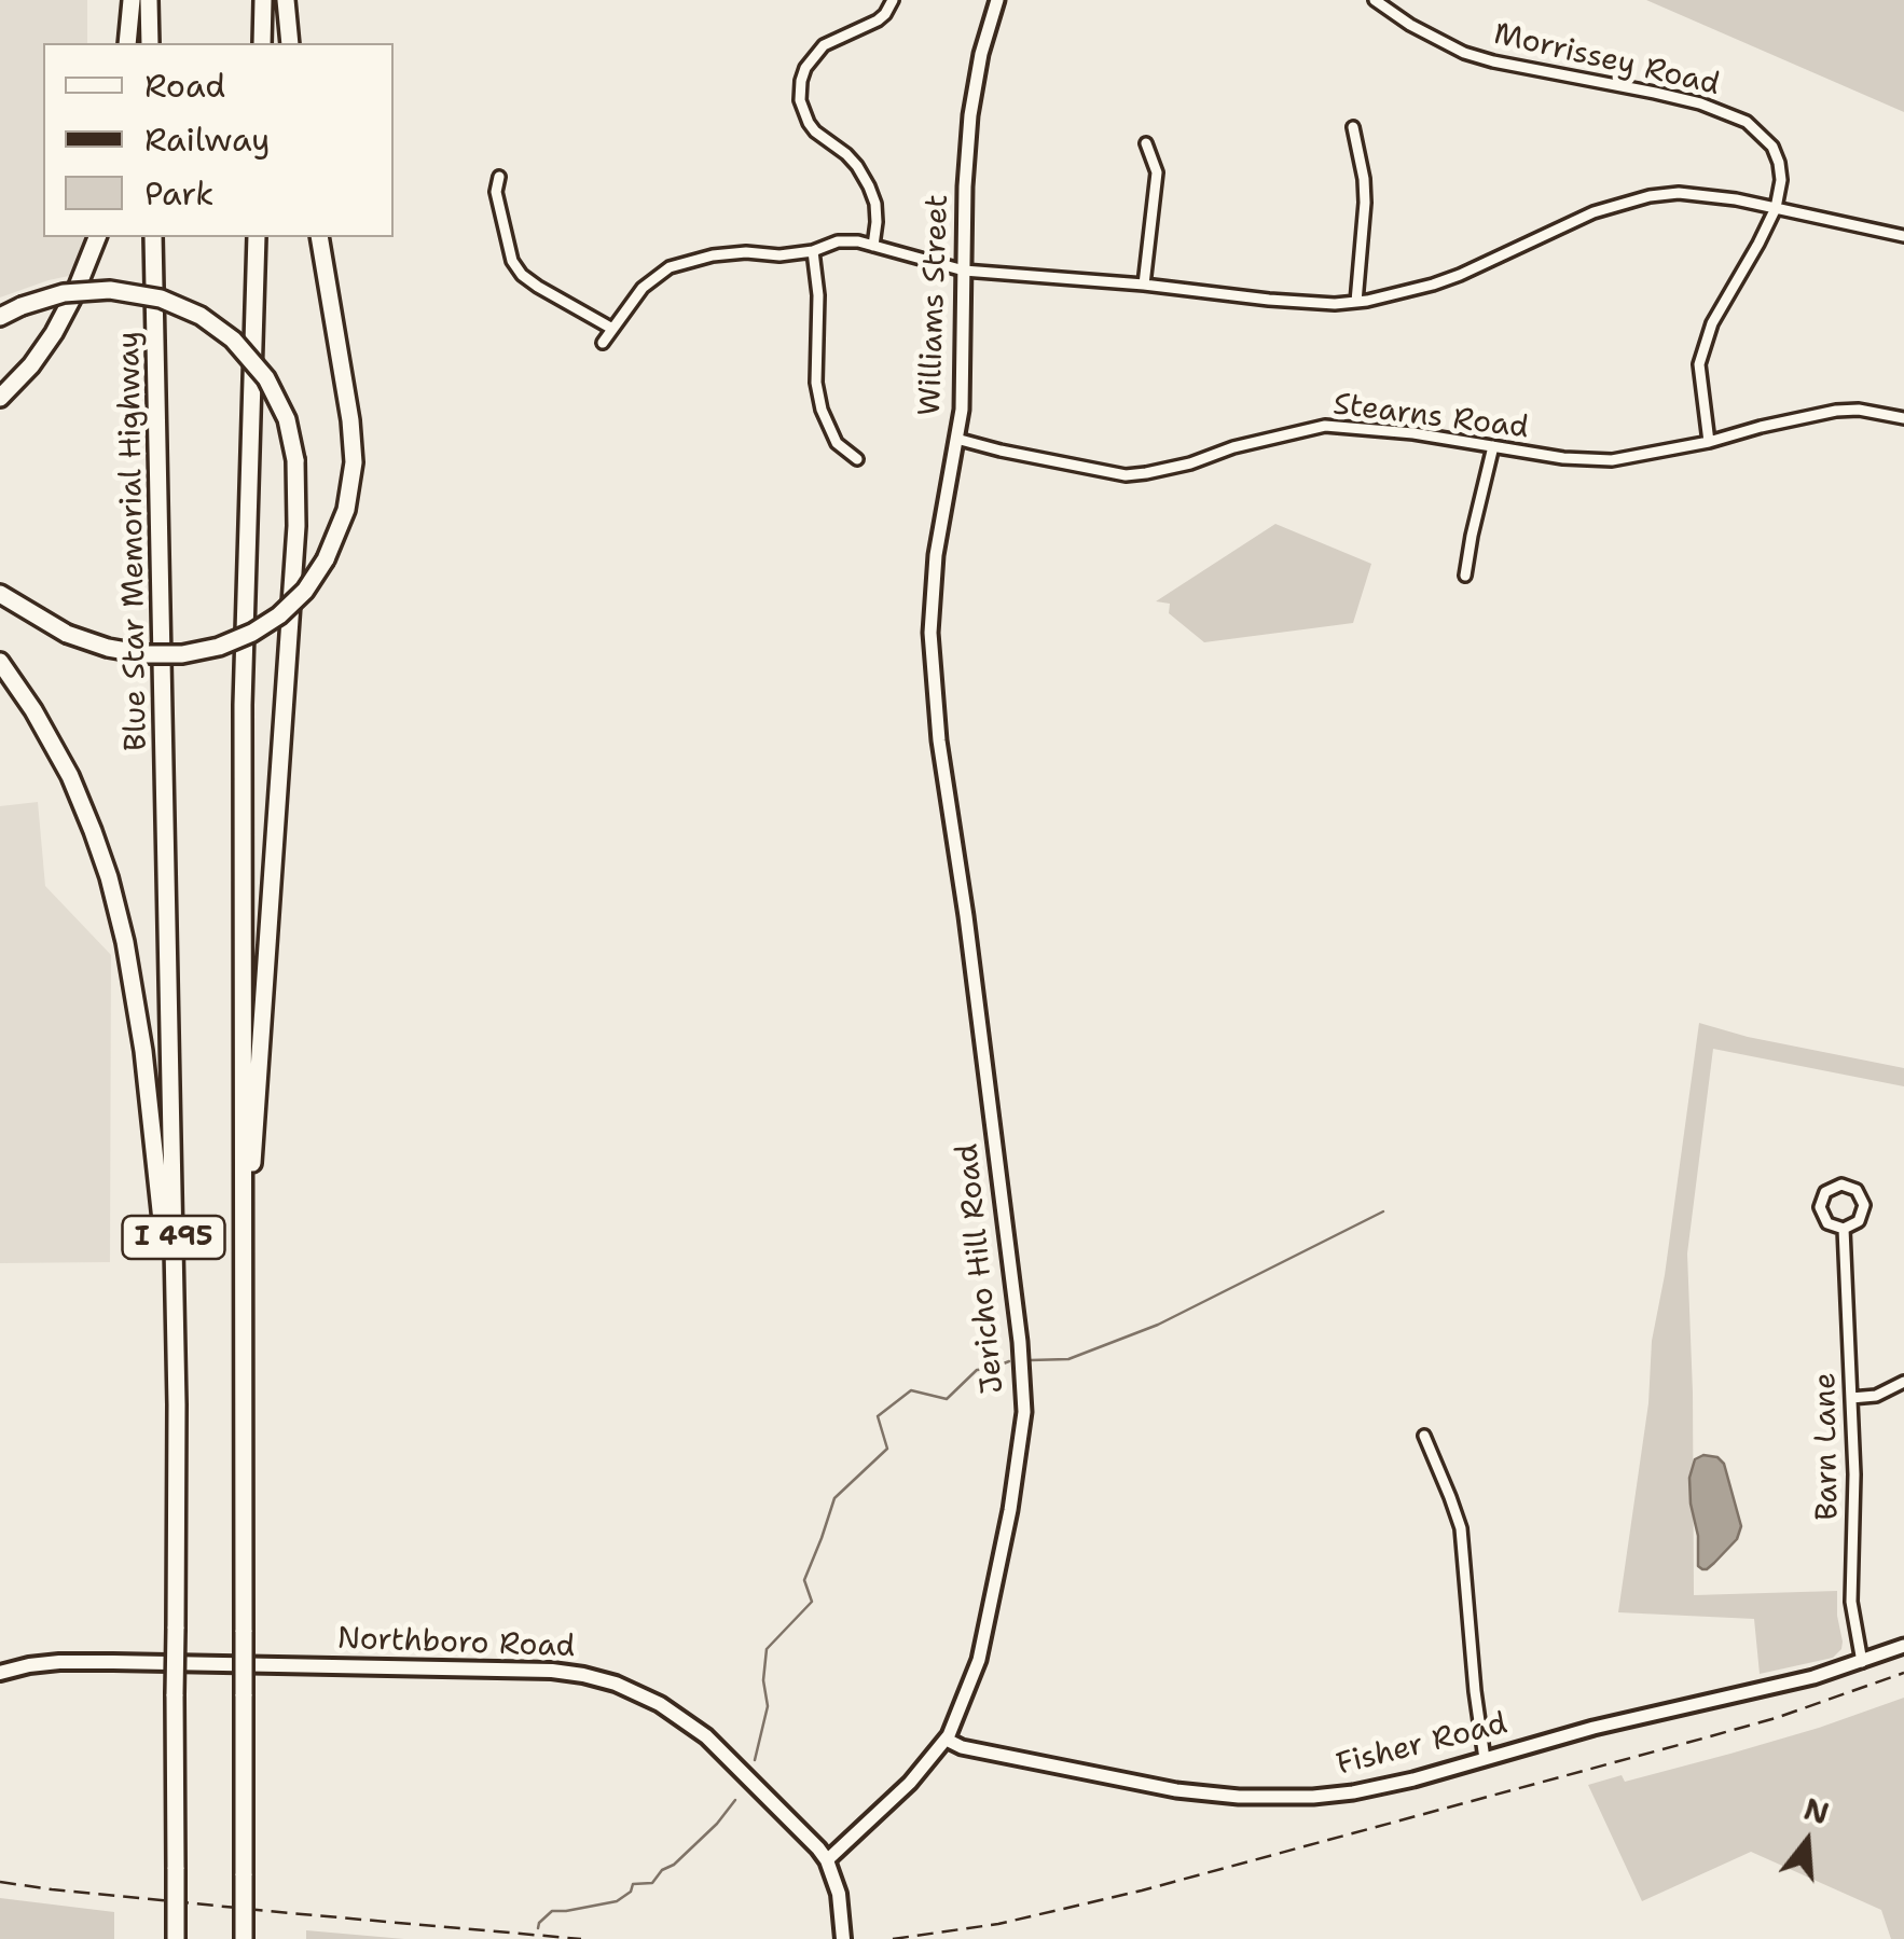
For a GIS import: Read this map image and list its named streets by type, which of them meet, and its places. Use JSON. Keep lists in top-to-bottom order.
{
  "streets": {
    "highway": ["Blue Star Memorial Highway", "I 495"],
    "main road": ["Northboro Road"],
    "street": [
      "Morrissey Road",
      "Williams Street",
      "Stearns Road",
      "Jericho Hill Road",
      "Barn Lane",
      "Fisher Road"
    ]
  },
  "crossings": [
    ["Morrissey Road", "Stearns Road"],
    ["Williams Street", "Stearns Road"],
    ["Williams Street", "Jericho Hill Road"],
    ["Blue Star Memorial Highway", "I 495"],
    ["Jericho Hill Road", "Northboro Road"],
    ["Jericho Hill Road", "Fisher Road"],
    ["Barn Lane", "Fisher Road"]
  ],
  "legend": ["Road", "Railway", "Park"],
  "north": "top"
}
